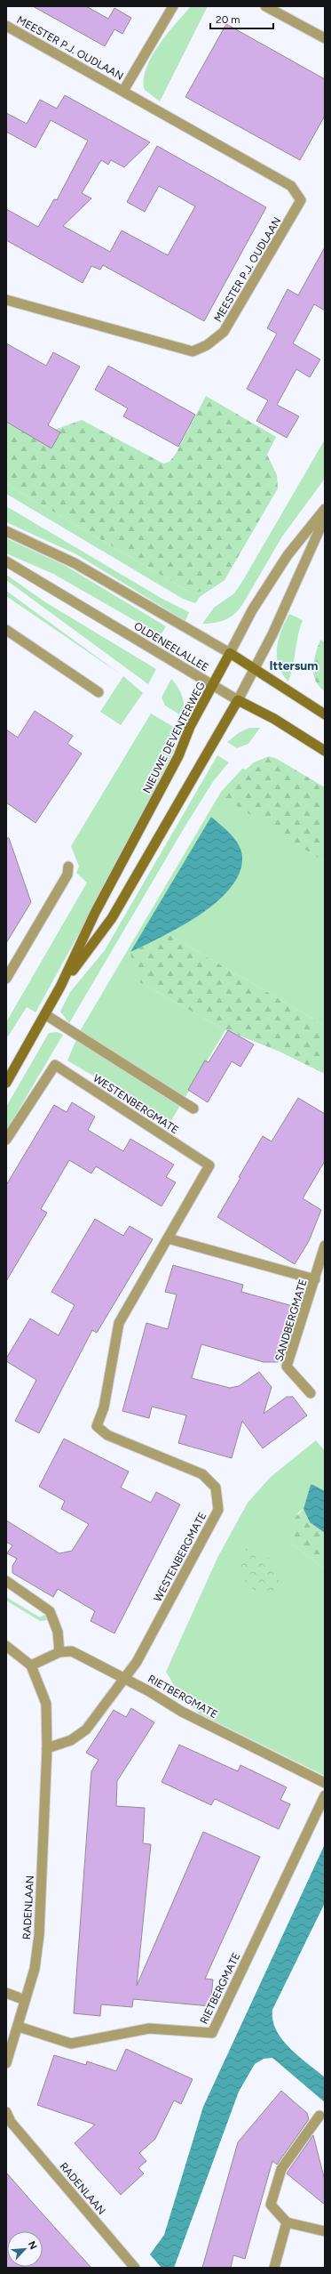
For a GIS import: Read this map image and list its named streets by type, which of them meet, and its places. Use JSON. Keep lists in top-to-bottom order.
{
  "streets": {
    "main road": ["OLDENEELALLEE", "NIEUWE DEVENTERWEG"],
    "street": [
      "MEESTER P.J. OUDLAAN",
      "WESTENBERGMATE",
      "SANDBERGMATE",
      "RIETBERGMATE",
      "RADENLAAN"
    ]
  },
  "crossings": [
    ["OLDENEELALLEE", "NIEUWE DEVENTERWEG"],
    ["WESTENBERGMATE", "RIETBERGMATE"],
    ["RIETBERGMATE", "RADENLAAN"]
  ],
  "districts": ["Ittersum"],
  "scale_bar": "20 m",
  "north": "top right"
}
